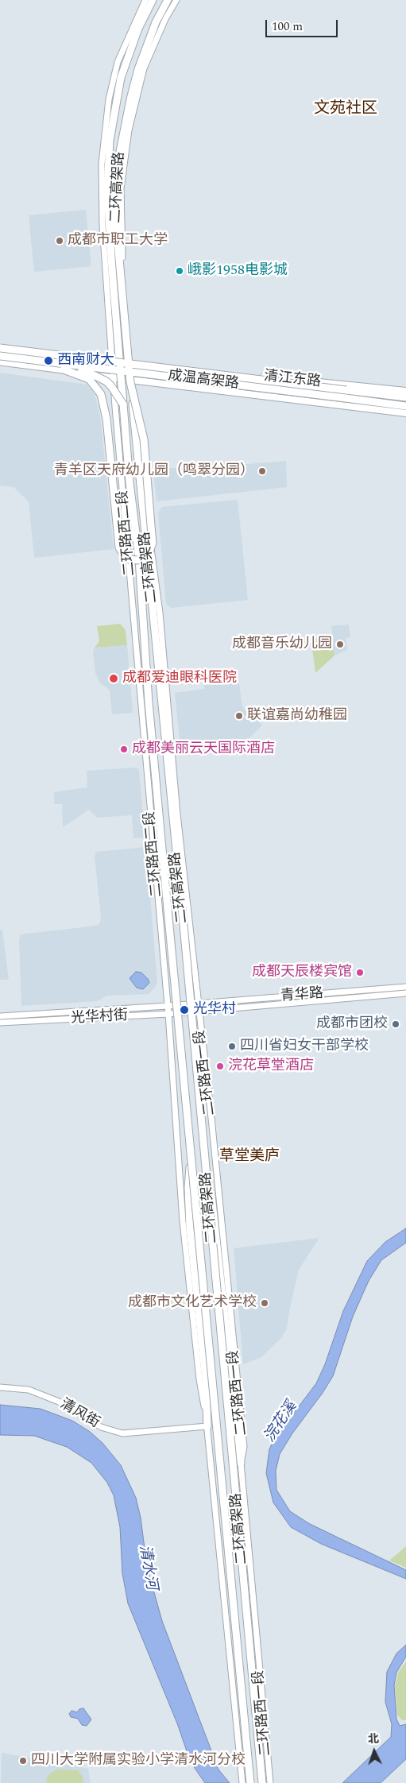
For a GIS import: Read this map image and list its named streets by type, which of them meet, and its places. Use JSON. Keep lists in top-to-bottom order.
{
  "streets": {
    "highway": ["二环高架路", "成温高架路"],
    "main road": [
      "清江东路",
      "二环路西二段",
      "青华路",
      "光华村街",
      "二环路西一段",
      "清风街"
    ]
  },
  "crossings": [
    ["二环高架路", "清江东路"],
    ["二环高架路", "二环路西二段"],
    ["清江东路", "成温高架路"],
    ["清江东路", "二环路西二段"],
    ["二环路西二段", "青华路"],
    ["二环路西二段", "光华村街"],
    ["二环路西二段", "二环路西一段"],
    ["青华路", "光华村街"],
    ["青华路", "二环路西一段"],
    ["光华村街", "二环路西一段"],
    ["二环路西一段", "清风街"]
  ],
  "districts": ["文苑社区", "草堂美庐"],
  "water": ["浣花溪", "清水河"],
  "places": [
    "成都市职工大学",
    "峨影1958电影城",
    "西南财大",
    "青羊区天府幼儿园（鸣翠分园）",
    "成都音乐幼儿园",
    "成都爱迪眼科医院",
    "联谊嘉尚幼稚园",
    "成都美丽云天国际酒店",
    "成都天辰楼宾馆",
    "光华村",
    "成都市团校",
    "四川省妇女干部学校",
    "浣花草堂酒店",
    "成都市文化艺术学校",
    "四川大学附属实验小学清水河分校"
  ],
  "scale_bar": "100 m",
  "north": "top"
}
